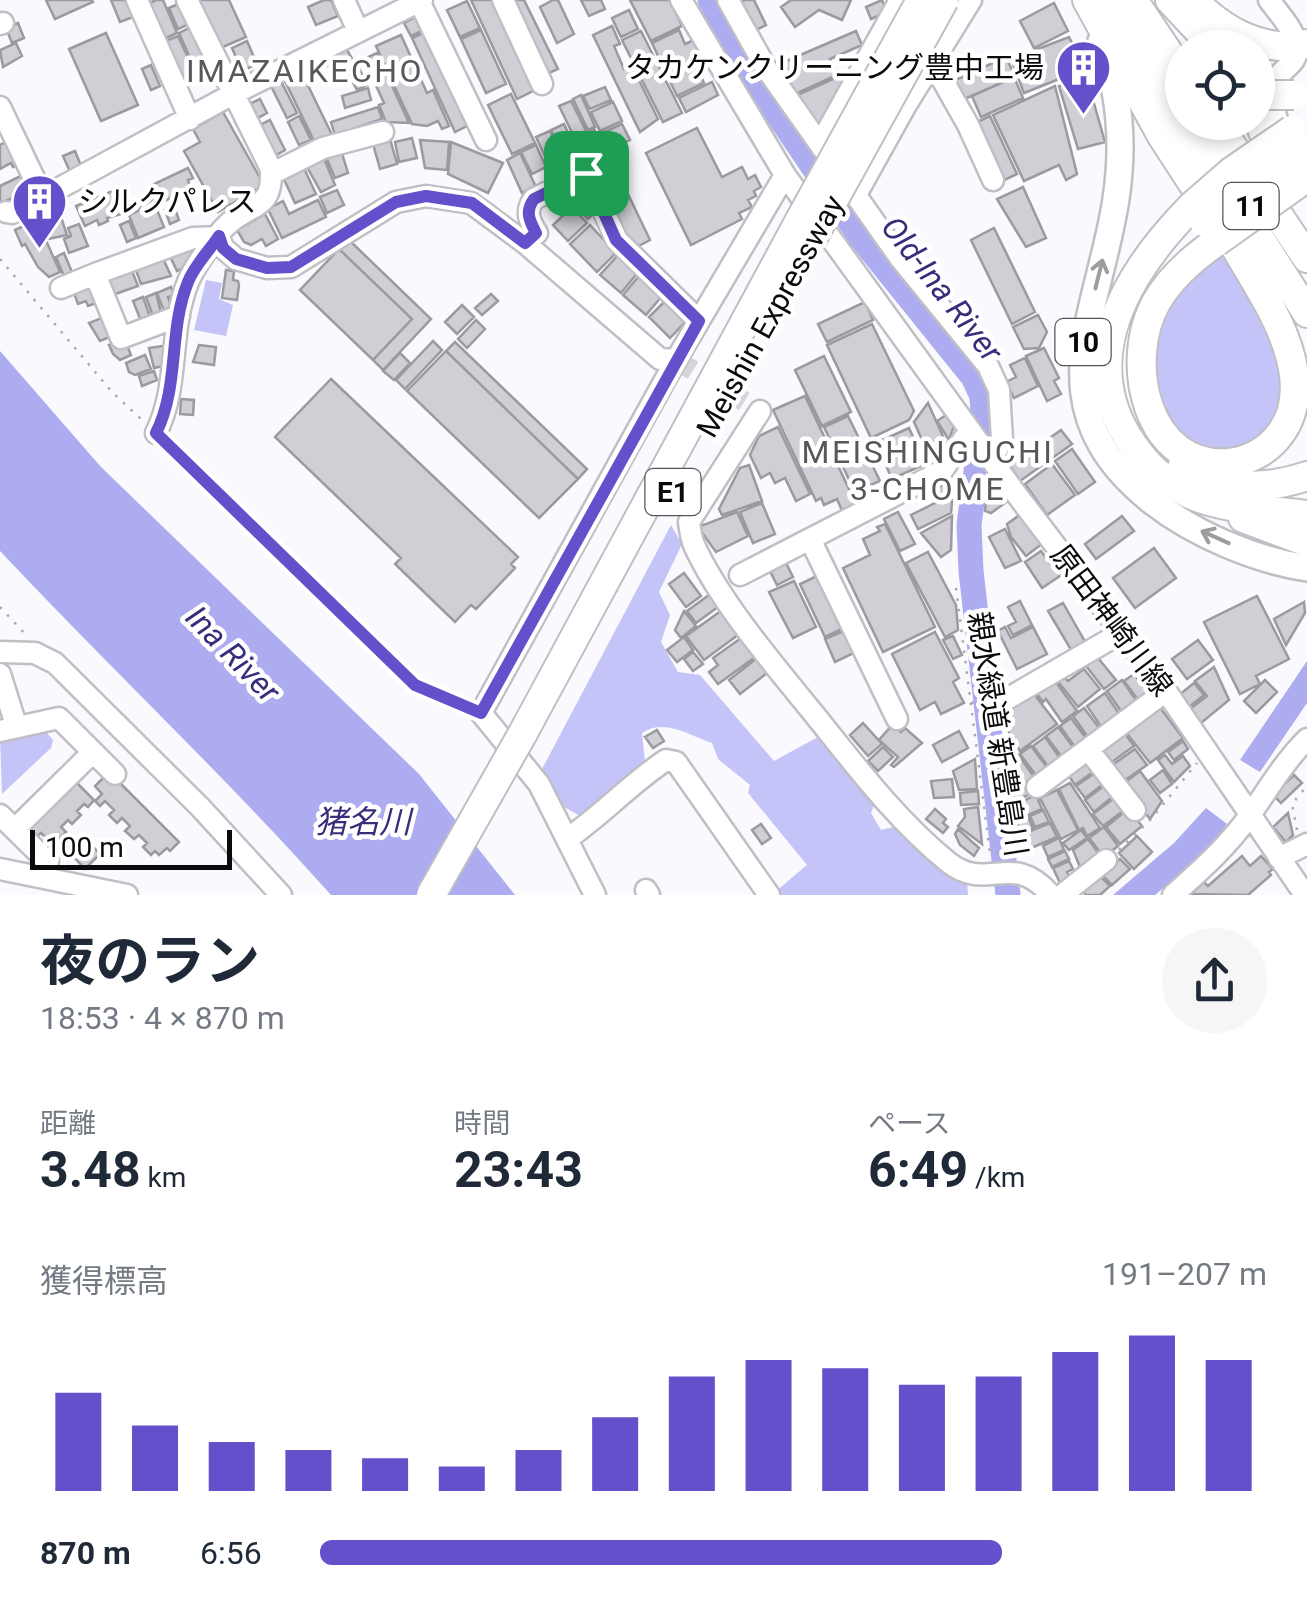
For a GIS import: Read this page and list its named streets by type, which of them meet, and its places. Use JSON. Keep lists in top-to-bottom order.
{
  "streets": {
    "highway": ["11", "Meishin Expressway", "E1"],
    "main road": ["10"],
    "street": ["原田神崎川線"],
    "path": ["親水緑道 新豊島川"]
  },
  "districts": ["IMAZAIKECHO", "MEISHINGUCHI 3-CHOME"],
  "water": ["Old-Ina River", "Ina River", "猪名川"],
  "places": {
    "building": ["タカケンクリーニング豊中工場", "シルクパレス"]
  },
  "scale_bar": "100 m",
  "page": {
    "scale": "100 m",
    "heading": ["夜のラン", "18:53 · 4 × 870 m"],
    "stats": [
      ["距離", "3.48 km"],
      ["時間", "23:43"],
      ["ペース", "6:49 /km"]
    ],
    "chart": ["獲得標高", "191–207 m"],
    "list": [
      {
        "name": "870 m",
        "note": "6:56"
      }
    ]
  }
}
